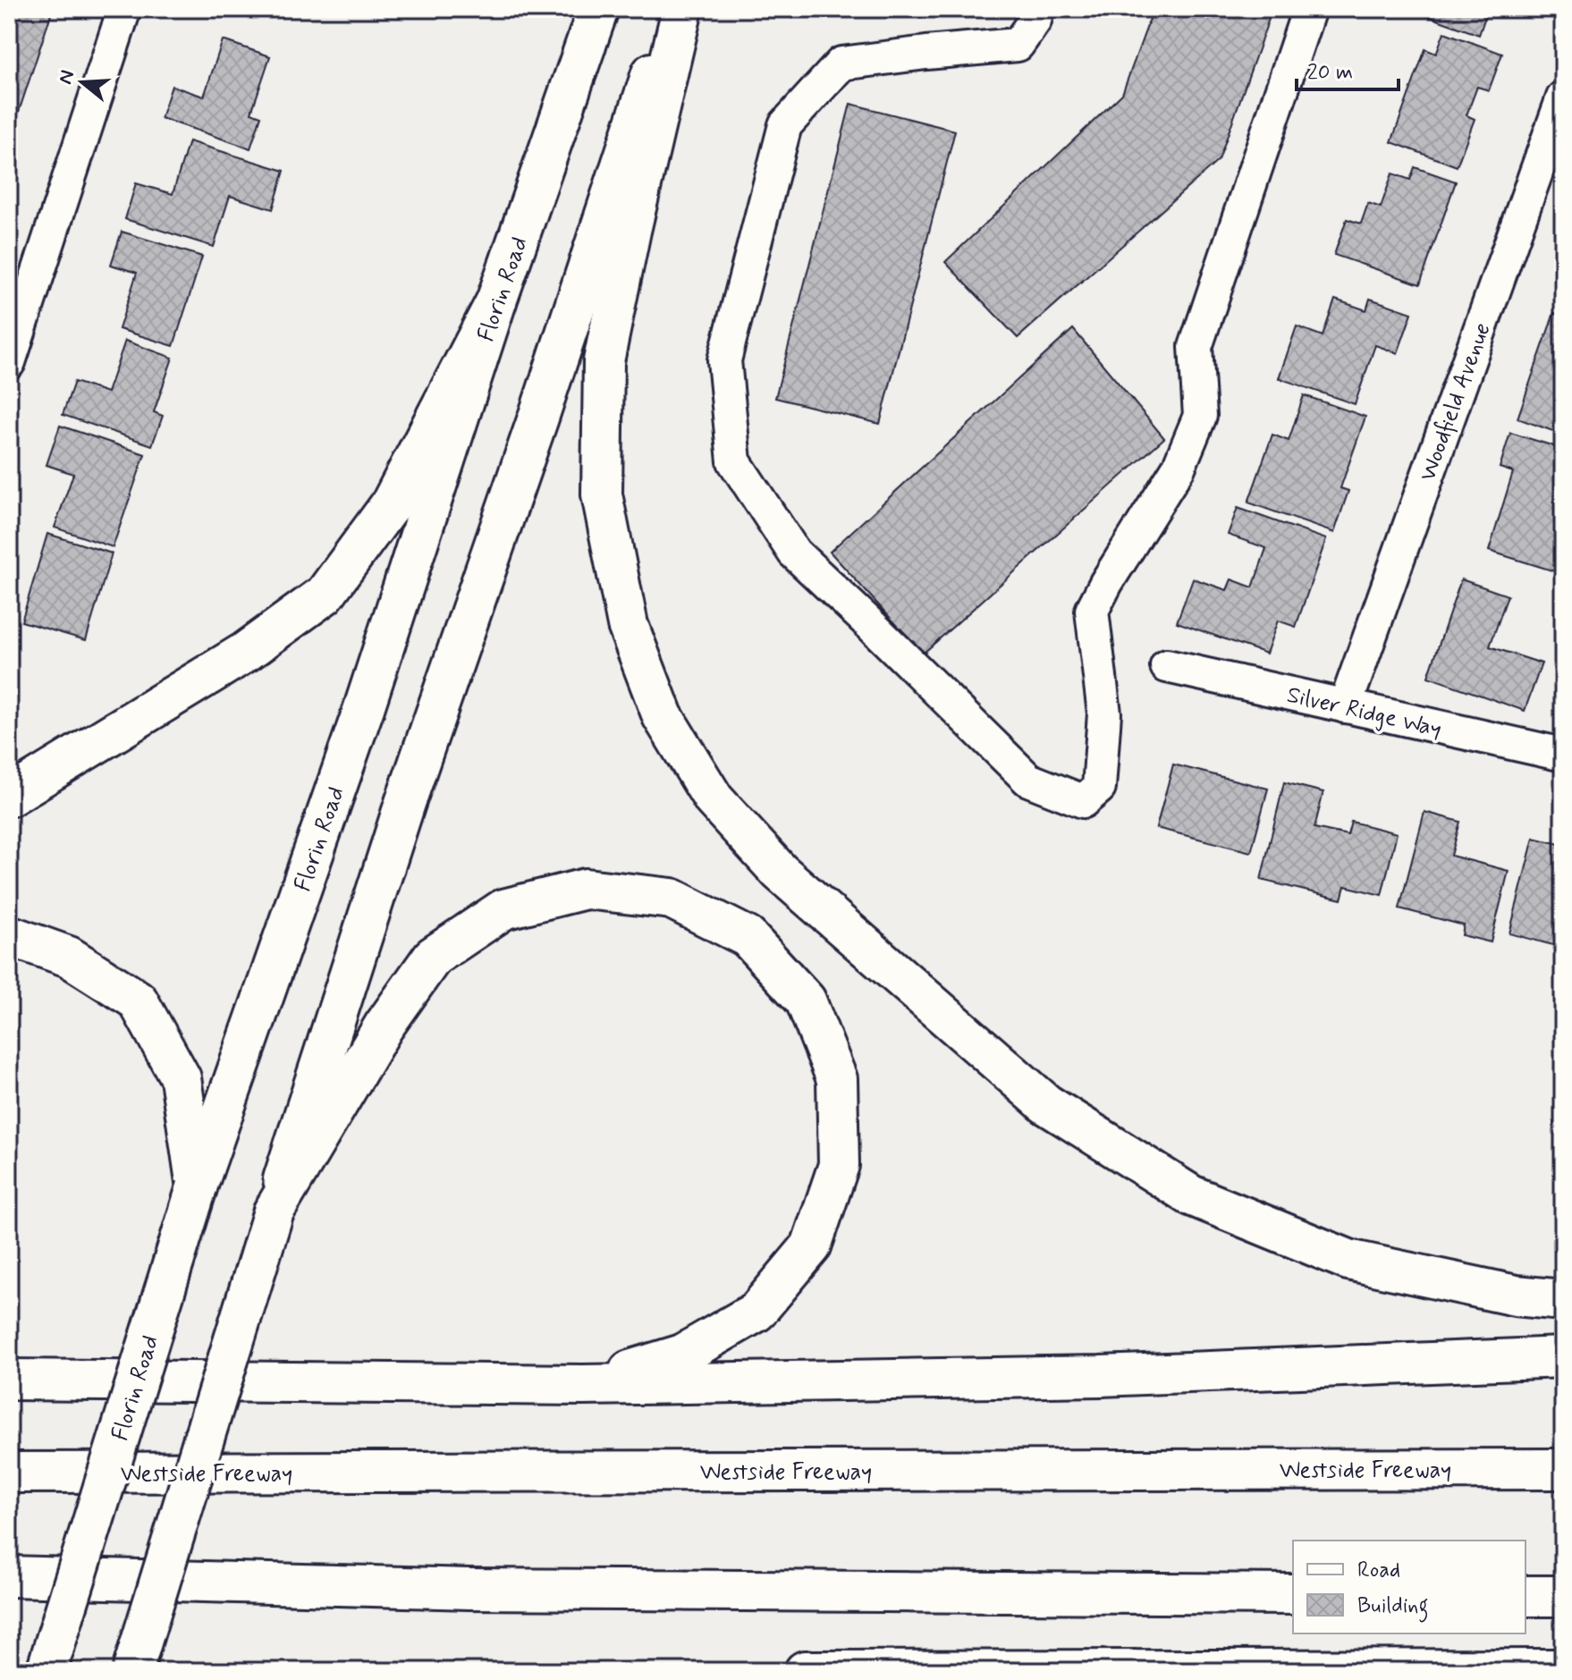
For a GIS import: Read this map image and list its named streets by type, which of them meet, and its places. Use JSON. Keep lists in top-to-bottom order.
{
  "streets": {
    "main road": ["Florin Road", "Westside Freeway"],
    "street": ["Woodfield Avenue", "Silver Ridge Way"]
  },
  "crossings": [
    ["Woodfield Avenue", "Silver Ridge Way"]
  ],
  "legend": ["Road", "Building"],
  "scale_bar": "20 m",
  "north": "left"
}
